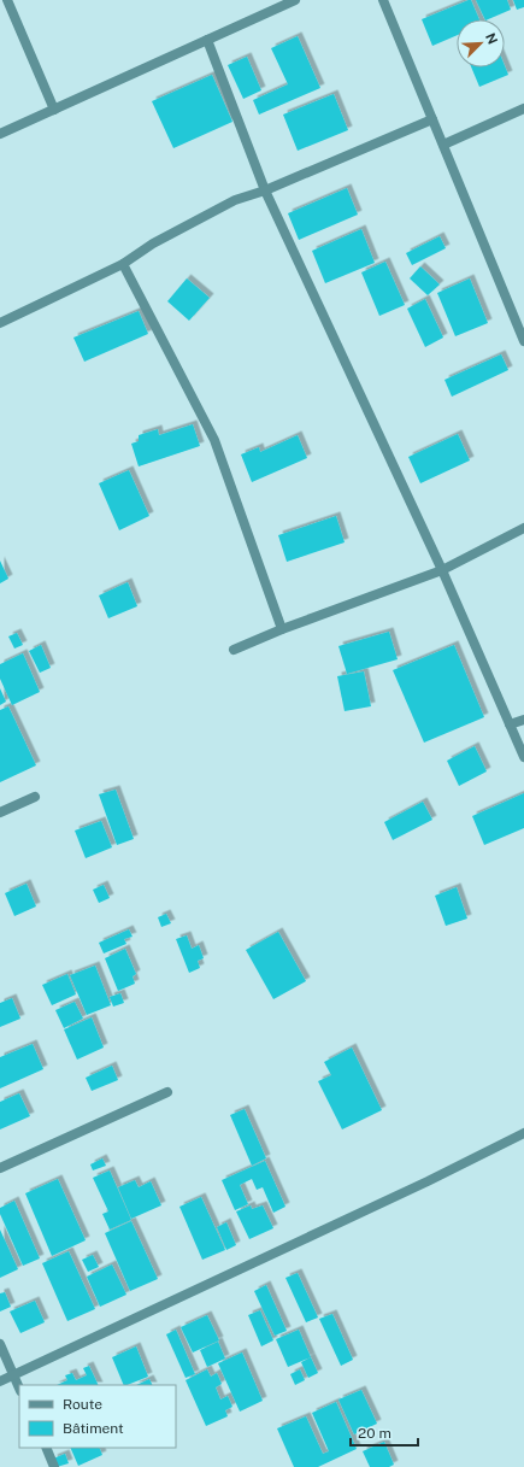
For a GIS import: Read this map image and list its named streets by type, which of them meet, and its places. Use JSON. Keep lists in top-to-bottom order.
{
  "legend": ["Route", "Bâtiment"],
  "scale_bar": "20 m",
  "north": "top right"
}
